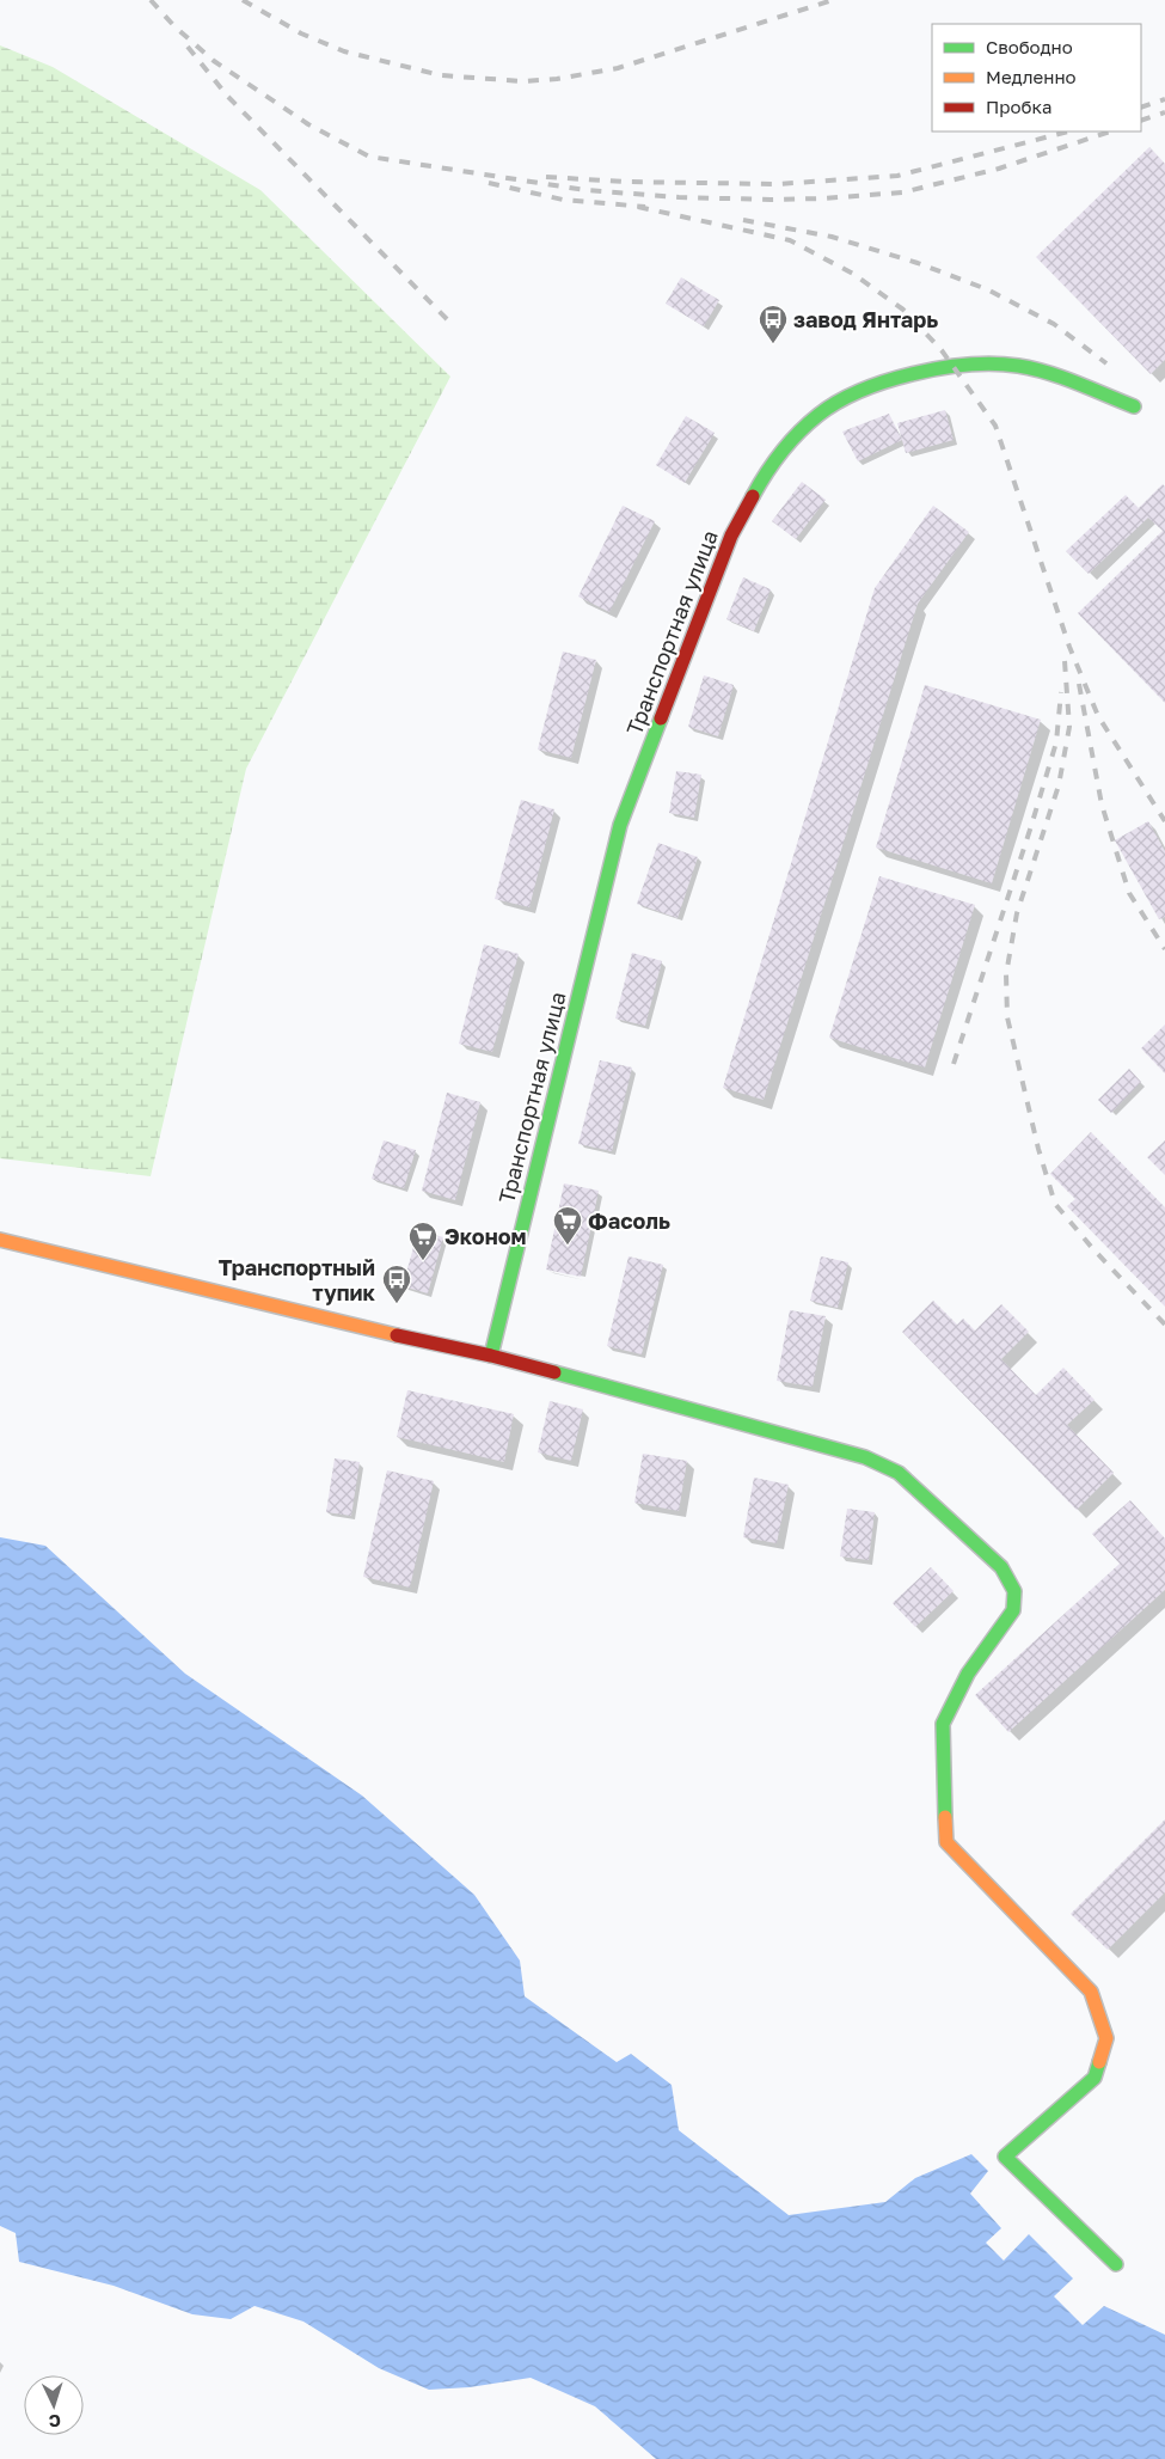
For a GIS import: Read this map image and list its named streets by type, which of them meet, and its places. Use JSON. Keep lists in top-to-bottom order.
{
  "streets": {
    "street": ["Транспортная улица"]
  },
  "places": {
    "bus stop": ["завод Янтарь", "Транспортный тупик"],
    "supermarket": ["Фасоль", "Эконом"]
  },
  "legend": ["Свободно", "Медленно", "Пробка"],
  "north": "bottom"
}
